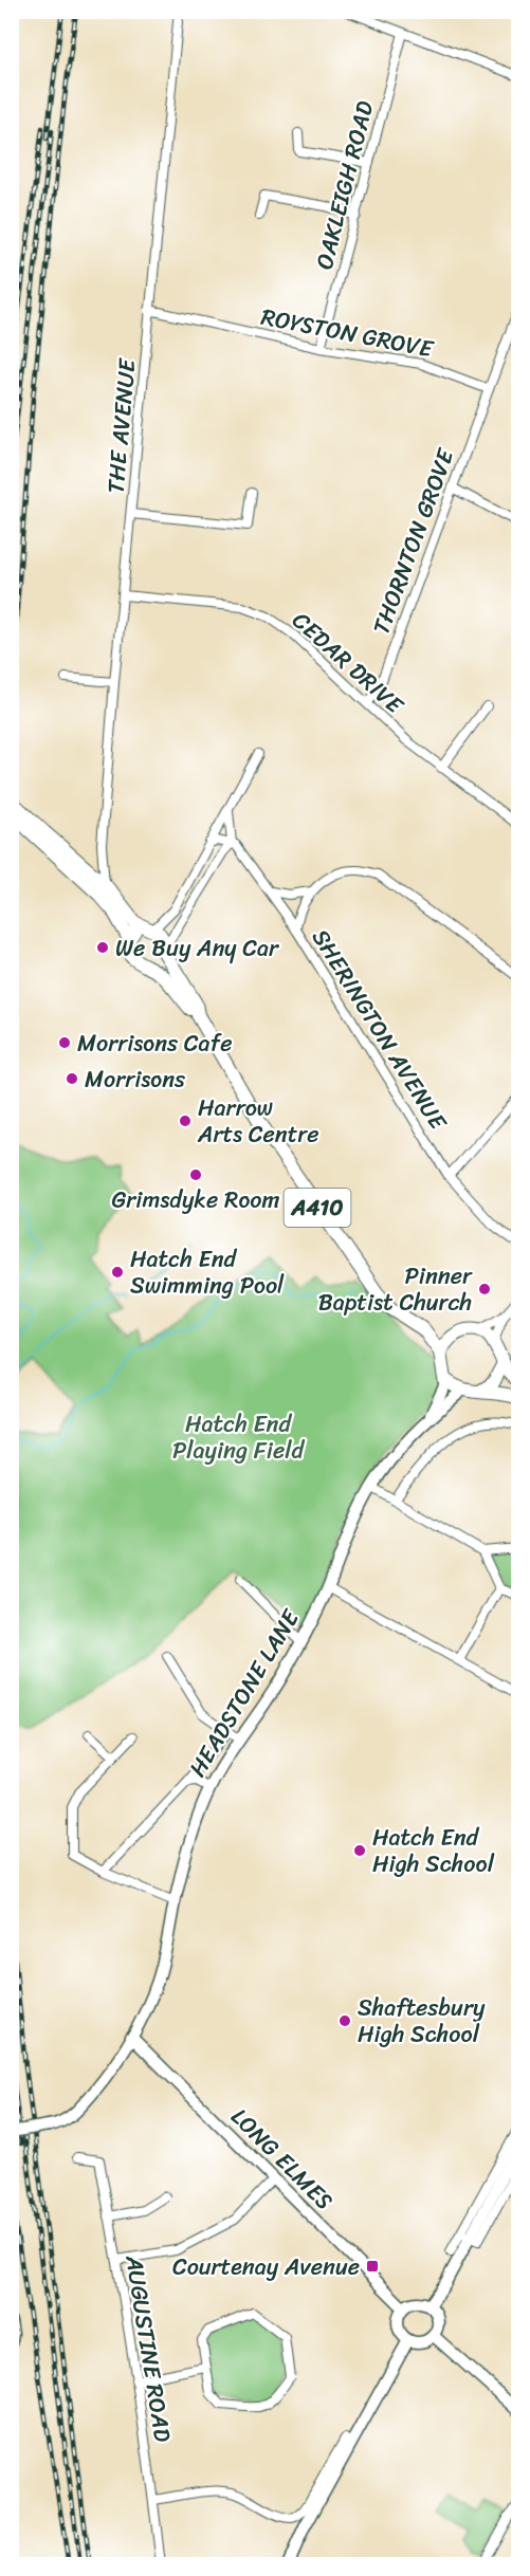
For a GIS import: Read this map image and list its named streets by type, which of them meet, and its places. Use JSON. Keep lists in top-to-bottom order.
{
  "streets": {
    "main road": ["A410"],
    "street": [
      "OAKLEIGH ROAD",
      "ROYSTON GROVE",
      "THE AVENUE",
      "THORNTON GROVE",
      "CEDAR DRIVE",
      "SHERINGTON AVENUE",
      "HEADSTONE LANE",
      "LONG ELMES",
      "AUGUSTINE ROAD"
    ]
  },
  "crossings": [
    ["OAKLEIGH ROAD", "ROYSTON GROVE"],
    ["ROYSTON GROVE", "THE AVENUE"],
    ["ROYSTON GROVE", "THORNTON GROVE"],
    ["THE AVENUE", "CEDAR DRIVE"],
    ["THORNTON GROVE", "CEDAR DRIVE"],
    ["A410", "HEADSTONE LANE"],
    ["HEADSTONE LANE", "LONG ELMES"]
  ],
  "parks": ["Hatch End Playing Field"],
  "places": {
    "other": [
      "We Buy Any Car",
      "Morrisons Cafe",
      "Morrisons",
      "Harrow Arts Centre",
      "Grimsdyke Room",
      "Hatch End Swimming Pool",
      "Pinner Baptist Church",
      "Hatch End High School",
      "Shaftesbury High School"
    ],
    "transit": ["Courtenay Avenue"]
  }
}
